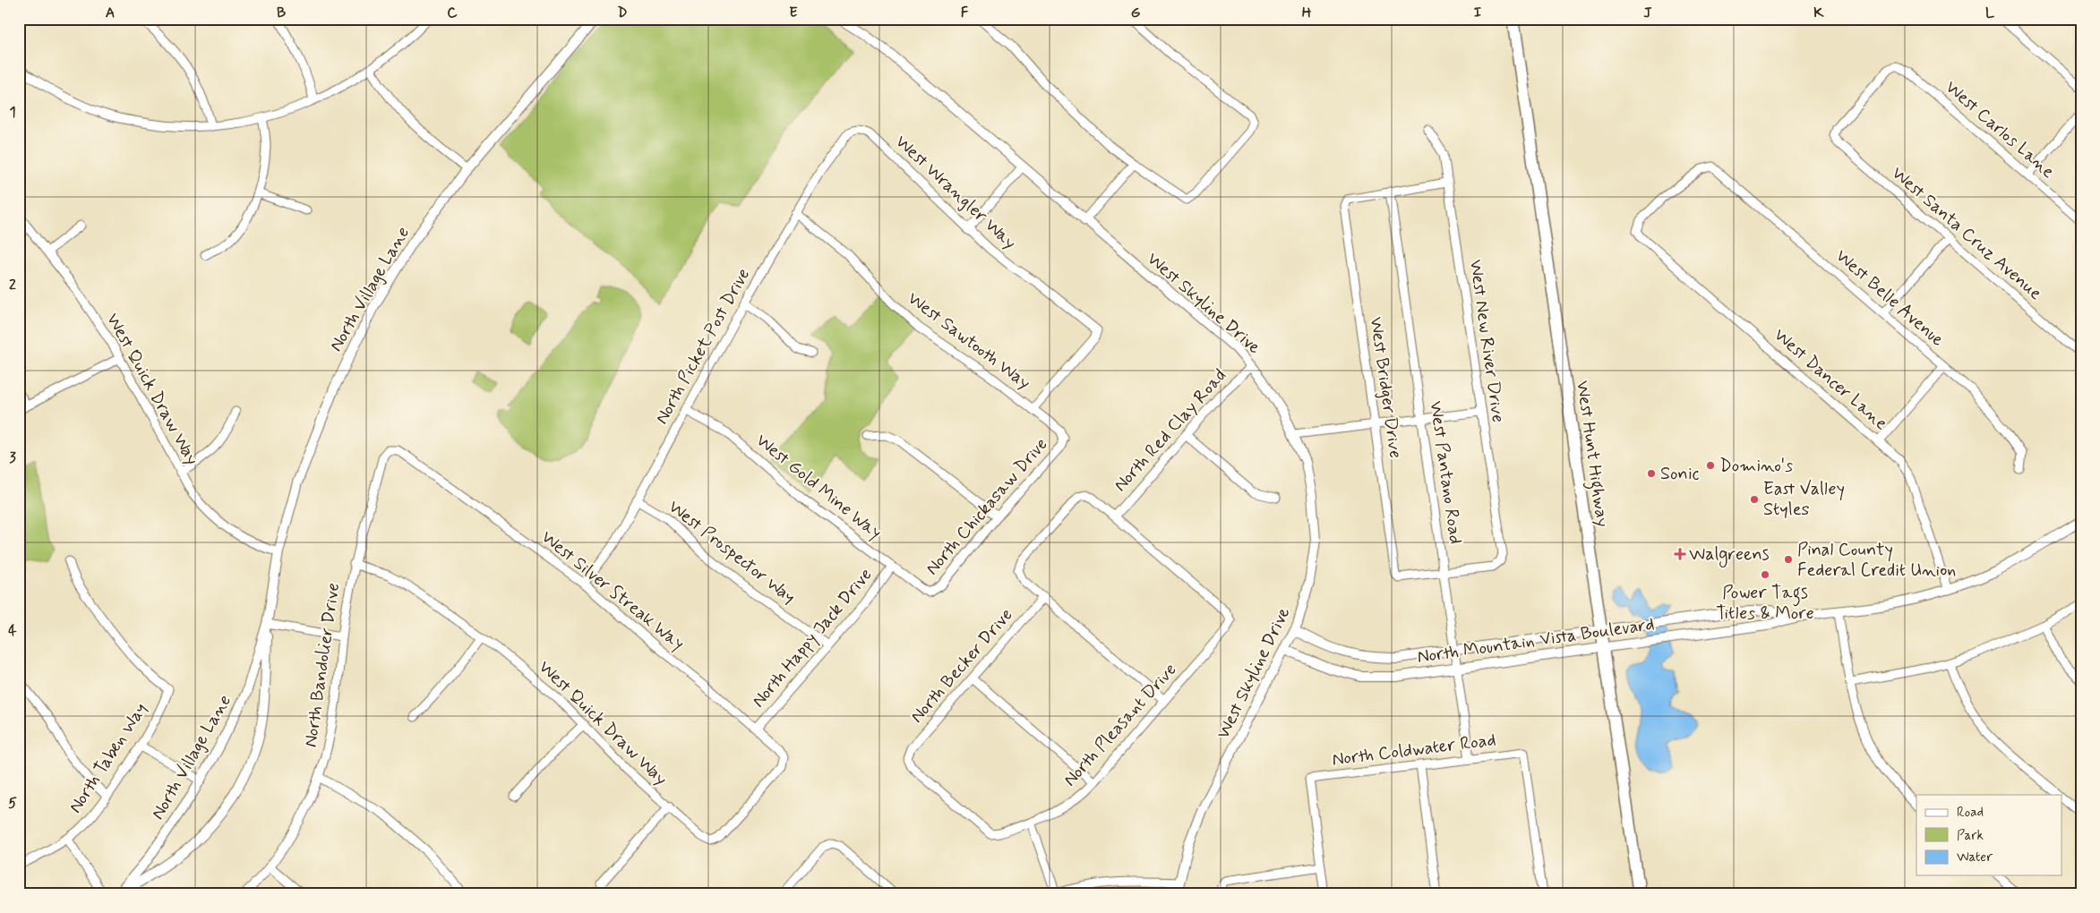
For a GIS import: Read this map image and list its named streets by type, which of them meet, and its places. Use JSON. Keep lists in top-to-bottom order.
{
  "streets": {
    "main road": ["West Hunt Highway"],
    "street": [
      "West Carlos Lane",
      "West Wrangler Way",
      "West Santa Cruz Avenue",
      "North Village Lane",
      "West Belle Avenue",
      "West Skyline Drive",
      "West Sawtooth Way",
      "West New River Drive",
      "North Picket Post Drive",
      "West Dancer Lane",
      "West Bridger Drive",
      "West Quick Draw Way",
      "North Red Clay Road",
      "West Pantano Road",
      "West Gold Mine Way",
      "North Chickasaw Drive",
      "West Prospector Way",
      "West Silver Streak Way",
      "North Happy Jack Drive",
      "North Mountain Vista Boulevard",
      "North Bandolier Drive",
      "North Becker Drive",
      "North Pleasant Drive",
      "North Coldwater Road",
      "North Taben Way"
    ]
  },
  "crossings": [
    ["West Carlos Lane", "West Santa Cruz Avenue"],
    ["West Wrangler Way", "West Sawtooth Way"],
    ["West Wrangler Way", "North Picket Post Drive"],
    ["North Village Lane", "West Quick Draw Way"],
    ["West Belle Avenue", "West Dancer Lane"],
    ["West Skyline Drive", "North Red Clay Road"],
    ["West Skyline Drive", "North Mountain Vista Boulevard"],
    ["West Sawtooth Way", "North Picket Post Drive"],
    ["West Sawtooth Way", "North Chickasaw Drive"],
    ["West New River Drive", "West Bridger Drive"],
    ["West New River Drive", "West Pantano Road"],
    ["North Picket Post Drive", "West Gold Mine Way"],
    ["North Picket Post Drive", "West Prospector Way"],
    ["North Picket Post Drive", "West Silver Streak Way"],
    ["West Dancer Lane", "North Mountain Vista Boulevard"],
    ["West Bridger Drive", "West Pantano Road"],
    ["West Quick Draw Way", "West Silver Streak Way"],
    ["West Quick Draw Way", "North Bandolier Drive"],
    ["North Red Clay Road", "North Pleasant Drive"],
    ["West Hunt Highway", "North Mountain Vista Boulevard"],
    ["West Pantano Road", "North Mountain Vista Boulevard"],
    ["West Pantano Road", "North Coldwater Road"],
    ["West Gold Mine Way", "North Chickasaw Drive"],
    ["West Gold Mine Way", "North Happy Jack Drive"],
    ["West Prospector Way", "North Happy Jack Drive"],
    ["West Silver Streak Way", "North Happy Jack Drive"],
    ["West Silver Streak Way", "North Bandolier Drive"],
    ["North Becker Drive", "North Pleasant Drive"]
  ],
  "places": {
    "other": [
      "Domino's",
      "Sonic",
      "East Valley Styles",
      "Pinal County Federal Credit Union",
      "Power Tags Titles & More"
    ],
    "health": ["Walgreens"]
  },
  "legend": ["Road", "Park", "Water"],
  "grid": {
    "columns": [
      "A",
      "B",
      "C",
      "D",
      "E",
      "F",
      "G",
      "H",
      "I",
      "J",
      "K",
      "L"
    ],
    "rows": [
      "1",
      "2",
      "3",
      "4",
      "5"
    ]
  }
}
